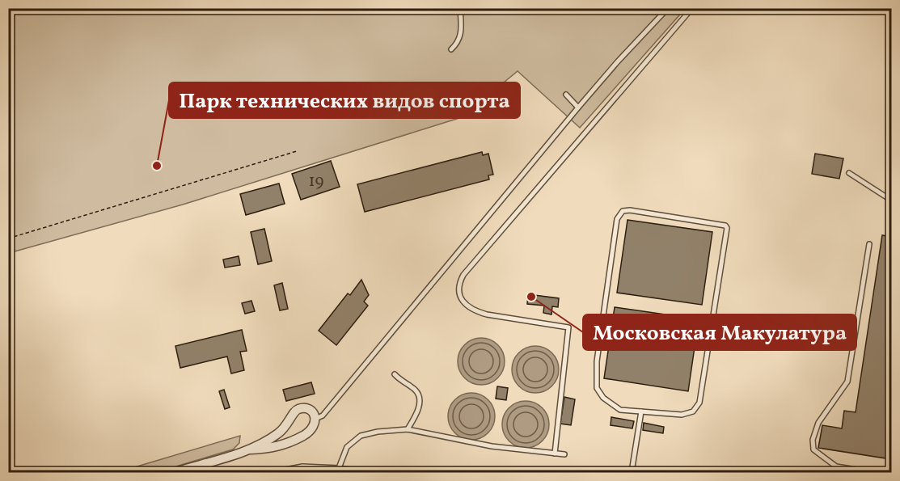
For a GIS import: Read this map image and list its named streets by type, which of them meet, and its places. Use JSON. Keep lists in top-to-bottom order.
{
  "places": ["Парк технических видов спорта", "Московская Макулатура"],
  "house_numbers": ["19"]
}
